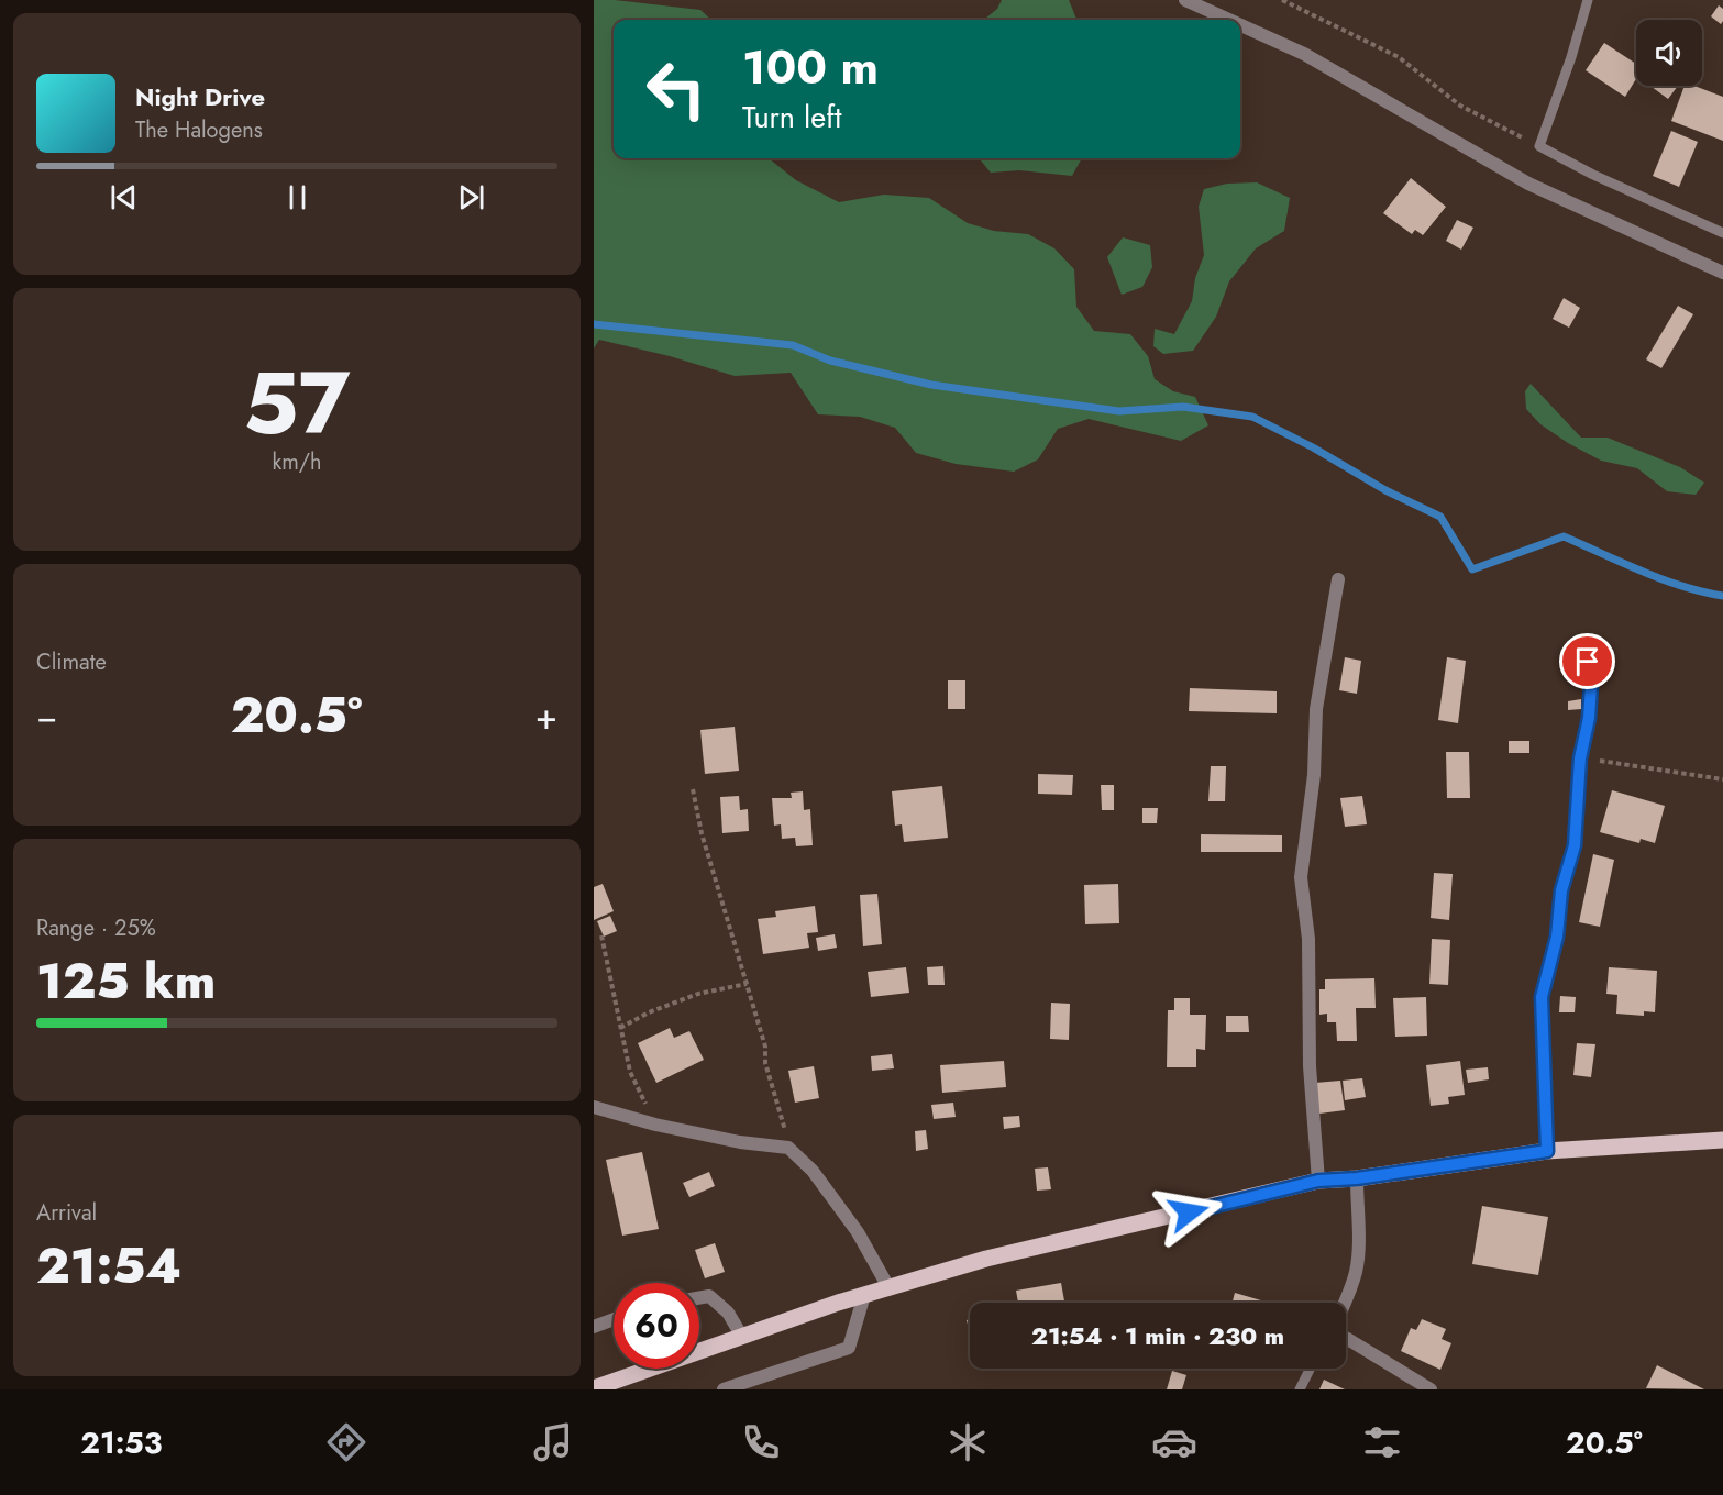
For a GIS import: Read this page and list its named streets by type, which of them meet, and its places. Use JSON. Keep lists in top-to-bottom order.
{
  "page": {
    "turn": ["100 m", "Turn left"],
    "song": ["Night Drive", "The Halogens"],
    "tile": [
      ["57", "km/h"],
      "Climate",
      ["Range · 25%", "125 km"],
      ["Arrival", "21:54"]
    ],
    "heat": ["−", "20.5°", "+"],
    "limit": "60",
    "trip": "21:54 · 1 min · 230 m",
    "tabs": ["21:53", "20.5°"]
  }
}
